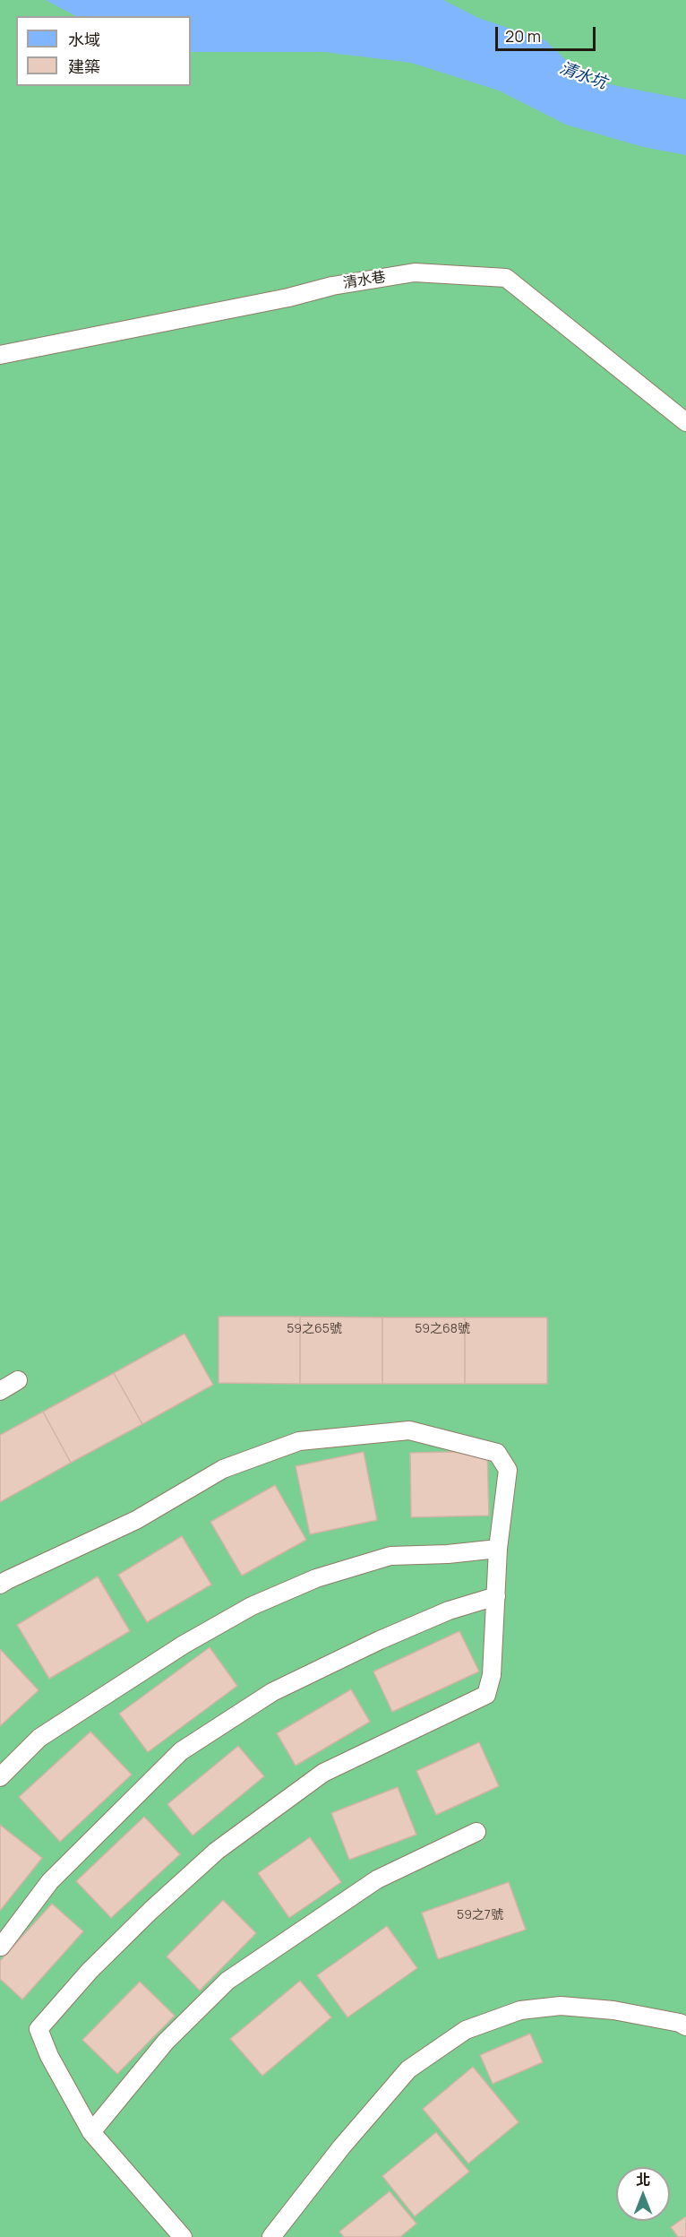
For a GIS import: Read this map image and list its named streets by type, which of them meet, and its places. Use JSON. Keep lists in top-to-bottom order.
{
  "streets": {
    "lane": ["清水巷"]
  },
  "water": ["清水坑"],
  "house_numbers": ["59之65號", "59之68號", "59之7號"],
  "legend": ["水域", "建築"],
  "scale_bar": "20 m",
  "north": "top"
}
